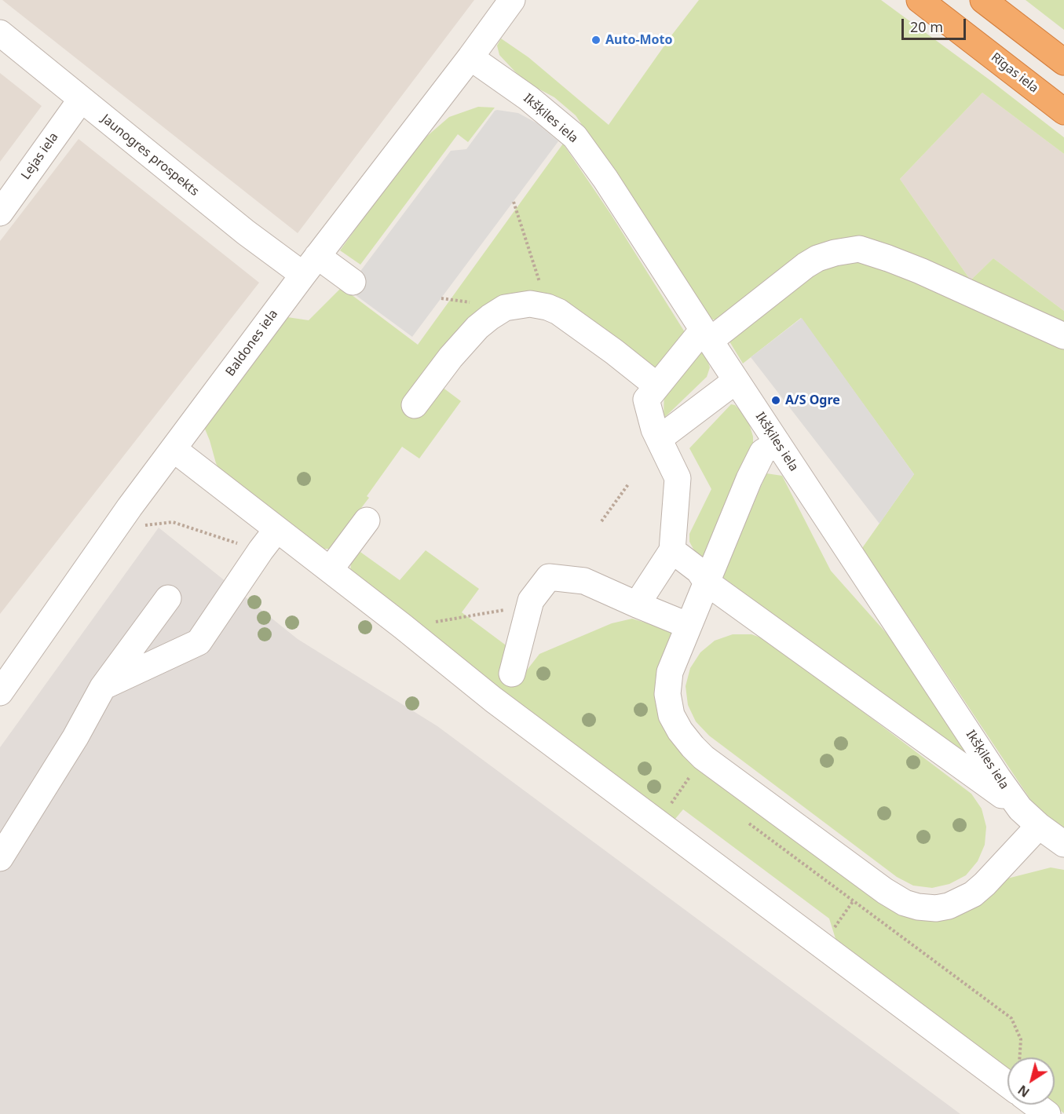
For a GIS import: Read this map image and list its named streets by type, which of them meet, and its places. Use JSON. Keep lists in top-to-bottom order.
{
  "streets": {
    "highway": ["Rīgas iela"],
    "street": [
      "Ikšķiles iela",
      "Jaunogres prospekts",
      "Lejas iela",
      "Baldones iela"
    ]
  },
  "crossings": [
    ["Ikšķiles iela", "Baldones iela"],
    ["Jaunogres prospekts", "Lejas iela"],
    ["Jaunogres prospekts", "Baldones iela"]
  ],
  "places": ["Auto-Moto", "A/S Ogre"],
  "scale_bar": "20 m",
  "north": "bottom left"
}
